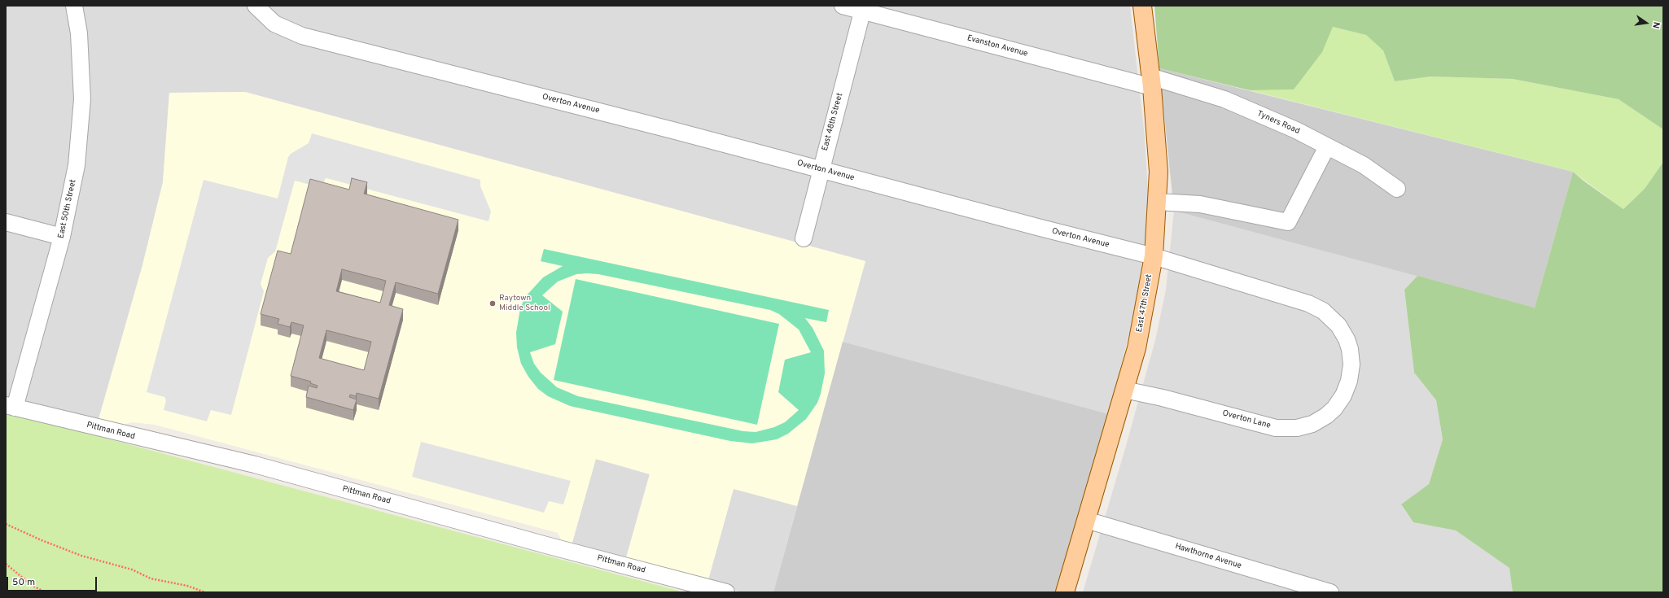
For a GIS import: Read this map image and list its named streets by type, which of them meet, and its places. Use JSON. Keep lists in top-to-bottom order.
{
  "streets": {
    "main road": ["East 47th Street"],
    "street": [
      "Evanston Avenue",
      "Overton Avenue",
      "East 48th Street",
      "Tyners Road",
      "East 50th Street",
      "Overton Lane",
      "Pittman Road",
      "Hawthorne Avenue"
    ]
  },
  "crossings": [
    ["Evanston Avenue", "East 48th Street"],
    ["Evanston Avenue", "Tyners Road"],
    ["Evanston Avenue", "East 47th Street"],
    ["Overton Avenue", "East 48th Street"],
    ["Overton Avenue", "East 47th Street"],
    ["Overton Avenue", "Overton Lane"],
    ["Tyners Road", "East 47th Street"],
    ["East 50th Street", "Pittman Road"],
    ["East 47th Street", "Overton Lane"],
    ["East 47th Street", "Hawthorne Avenue"]
  ],
  "places": ["Raytown Middle School"],
  "scale_bar": "50 m",
  "north": "right"
}
